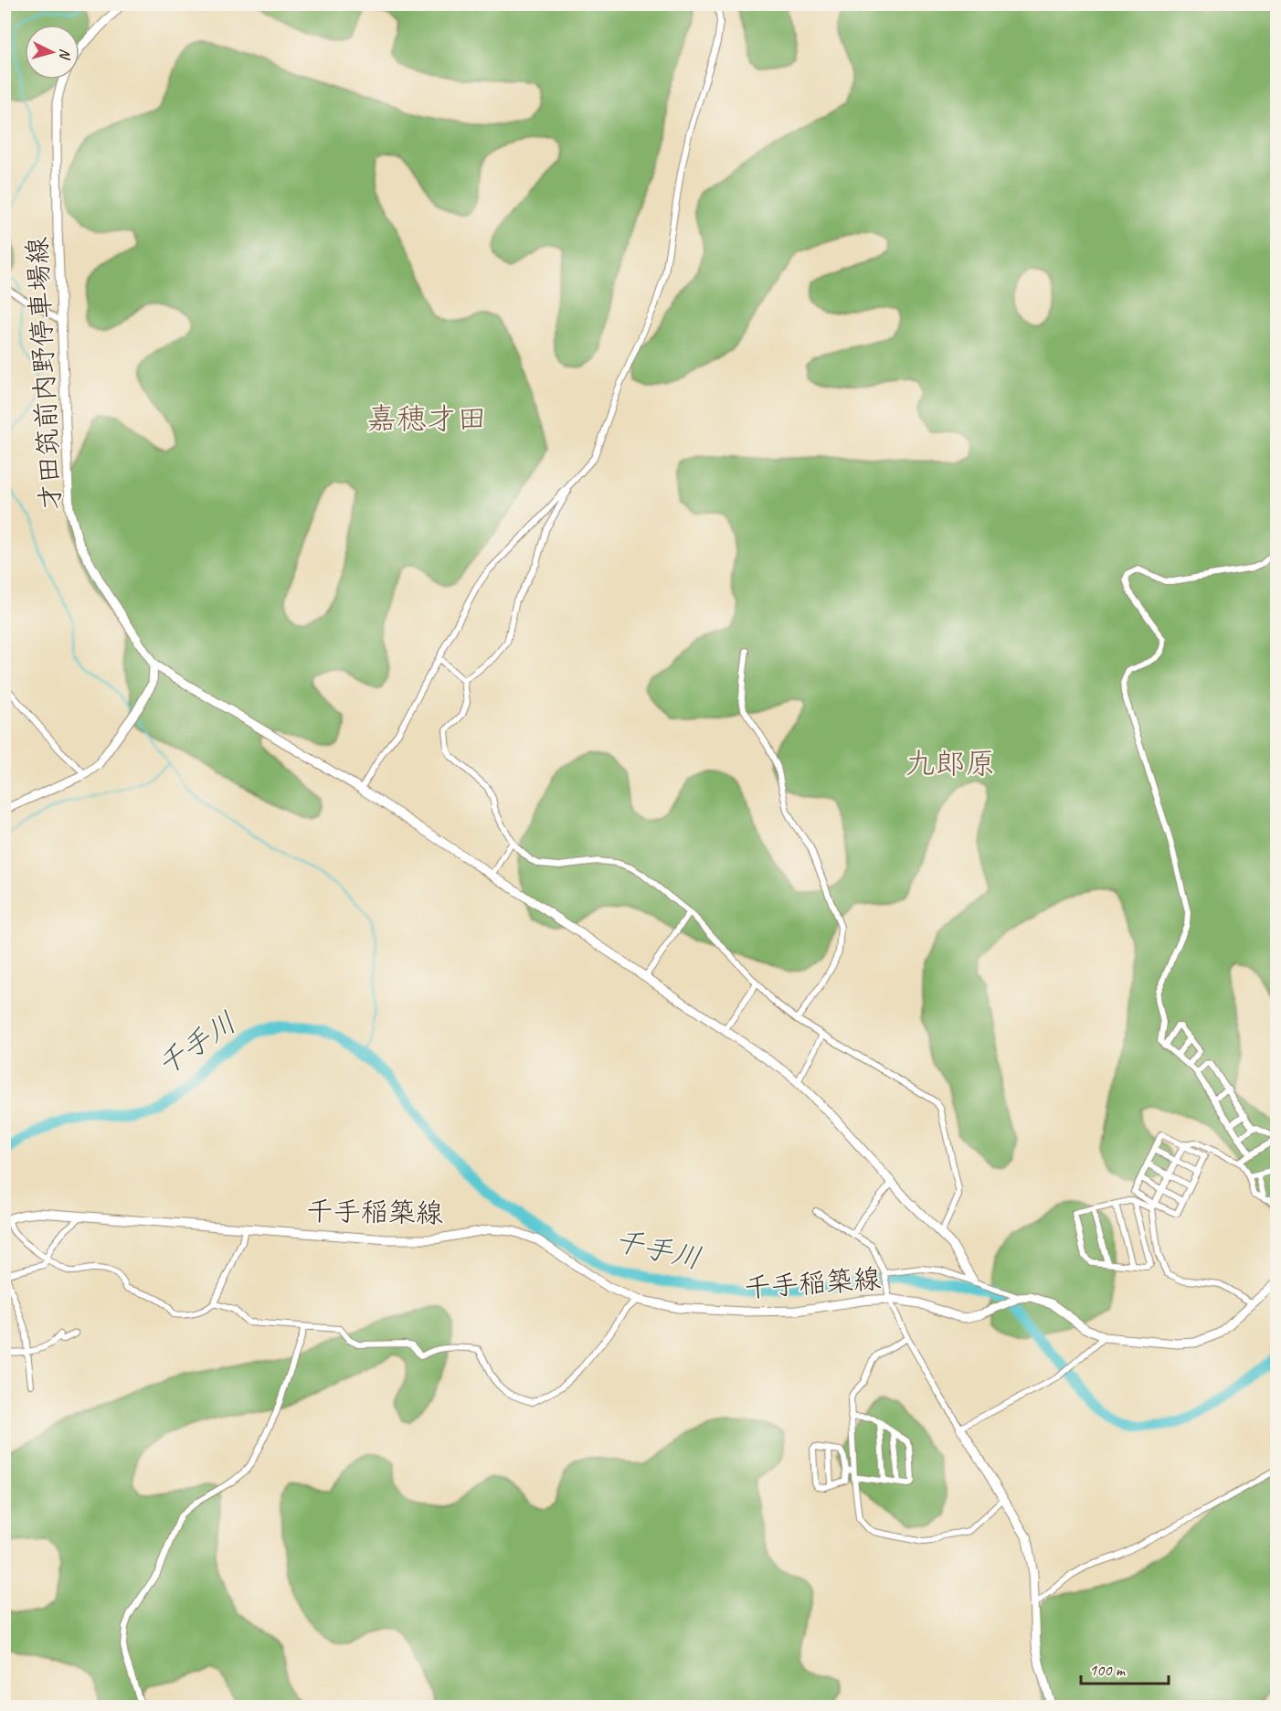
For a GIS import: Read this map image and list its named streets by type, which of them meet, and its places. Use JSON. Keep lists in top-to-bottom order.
{
  "streets": {
    "main road": ["才田筑前内野停車場線", "千手稲築線"]
  },
  "districts": ["嘉穂才田", "九郎原"],
  "water": ["千手川"],
  "scale_bar": "100 m",
  "north": "right"
}
